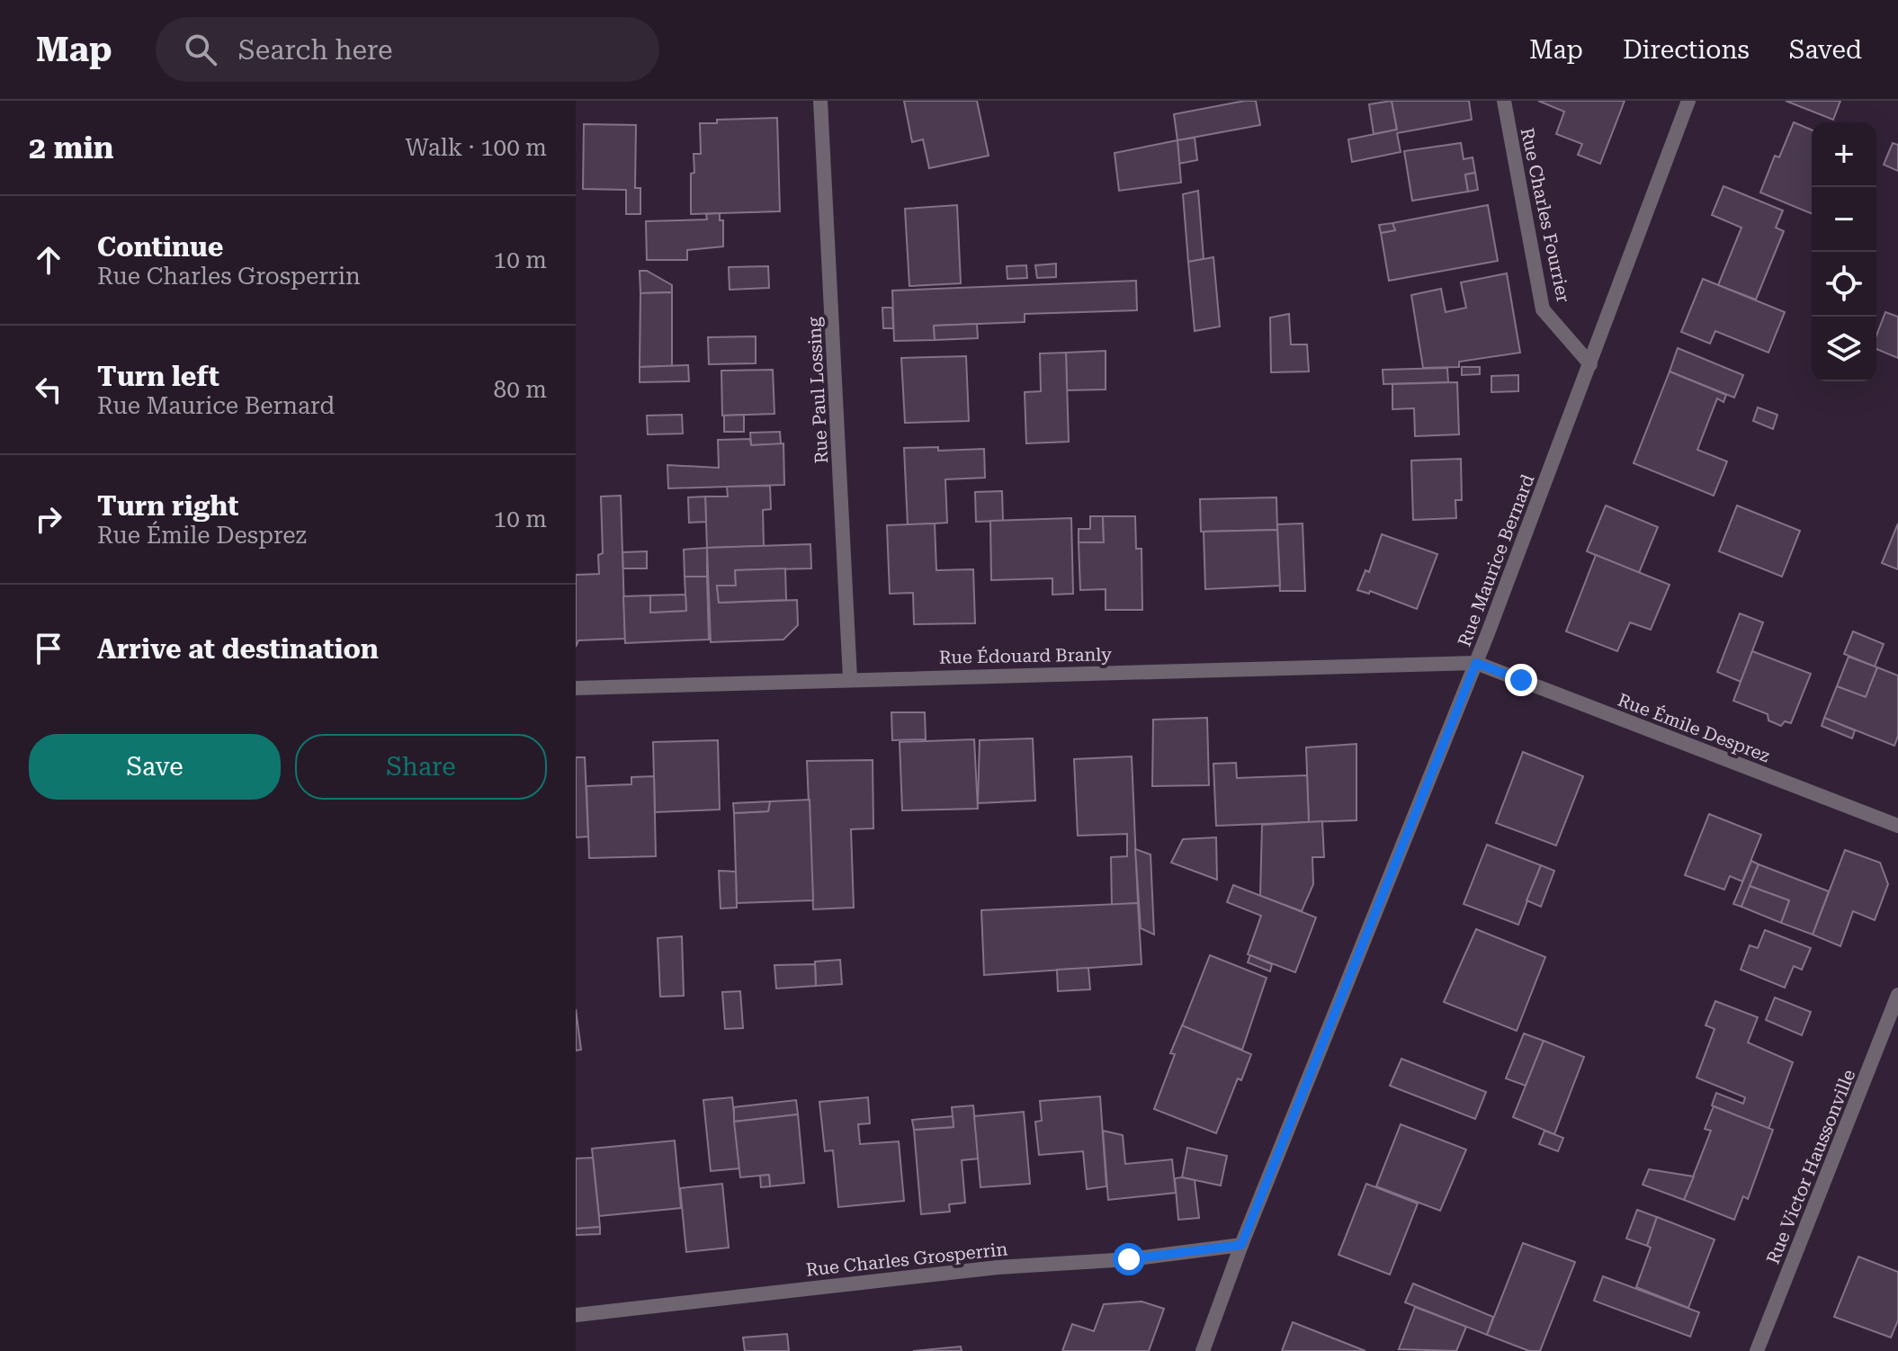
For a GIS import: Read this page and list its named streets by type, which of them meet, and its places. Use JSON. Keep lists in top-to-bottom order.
{
  "streets": {
    "street": [
      "Rue Charles Fourrier",
      "Rue Paul Lossing",
      "Rue Maurice Bernard",
      "Rue Édouard Branly",
      "Rue Émile Desprez",
      "Rue Victor Haussonville",
      "Rue Charles Grosperrin"
    ]
  },
  "crossings": [
    ["Rue Charles Fourrier", "Rue Maurice Bernard"],
    ["Rue Paul Lossing", "Rue Édouard Branly"],
    ["Rue Maurice Bernard", "Rue Édouard Branly"],
    ["Rue Maurice Bernard", "Rue Émile Desprez"],
    ["Rue Maurice Bernard", "Rue Charles Grosperrin"],
    ["Rue Édouard Branly", "Rue Émile Desprez"]
  ],
  "page": {
    "header": "Map",
    "search": "Search here",
    "nav": ["Map", "Directions", "Saved"],
    "heading": ["2 min", "Walk · 100 m"],
    "map_buttons": ["+", "−"],
    "list": [
      ["Continue", "Rue Charles Grosperrin", "10 m"],
      ["Turn left", "Rue Maurice Bernard", "80 m"],
      ["Turn right", "Rue Émile Desprez", "10 m"],
      "Arrive at destination"
    ],
    "buttons": ["Save", "Share"]
  }
}
